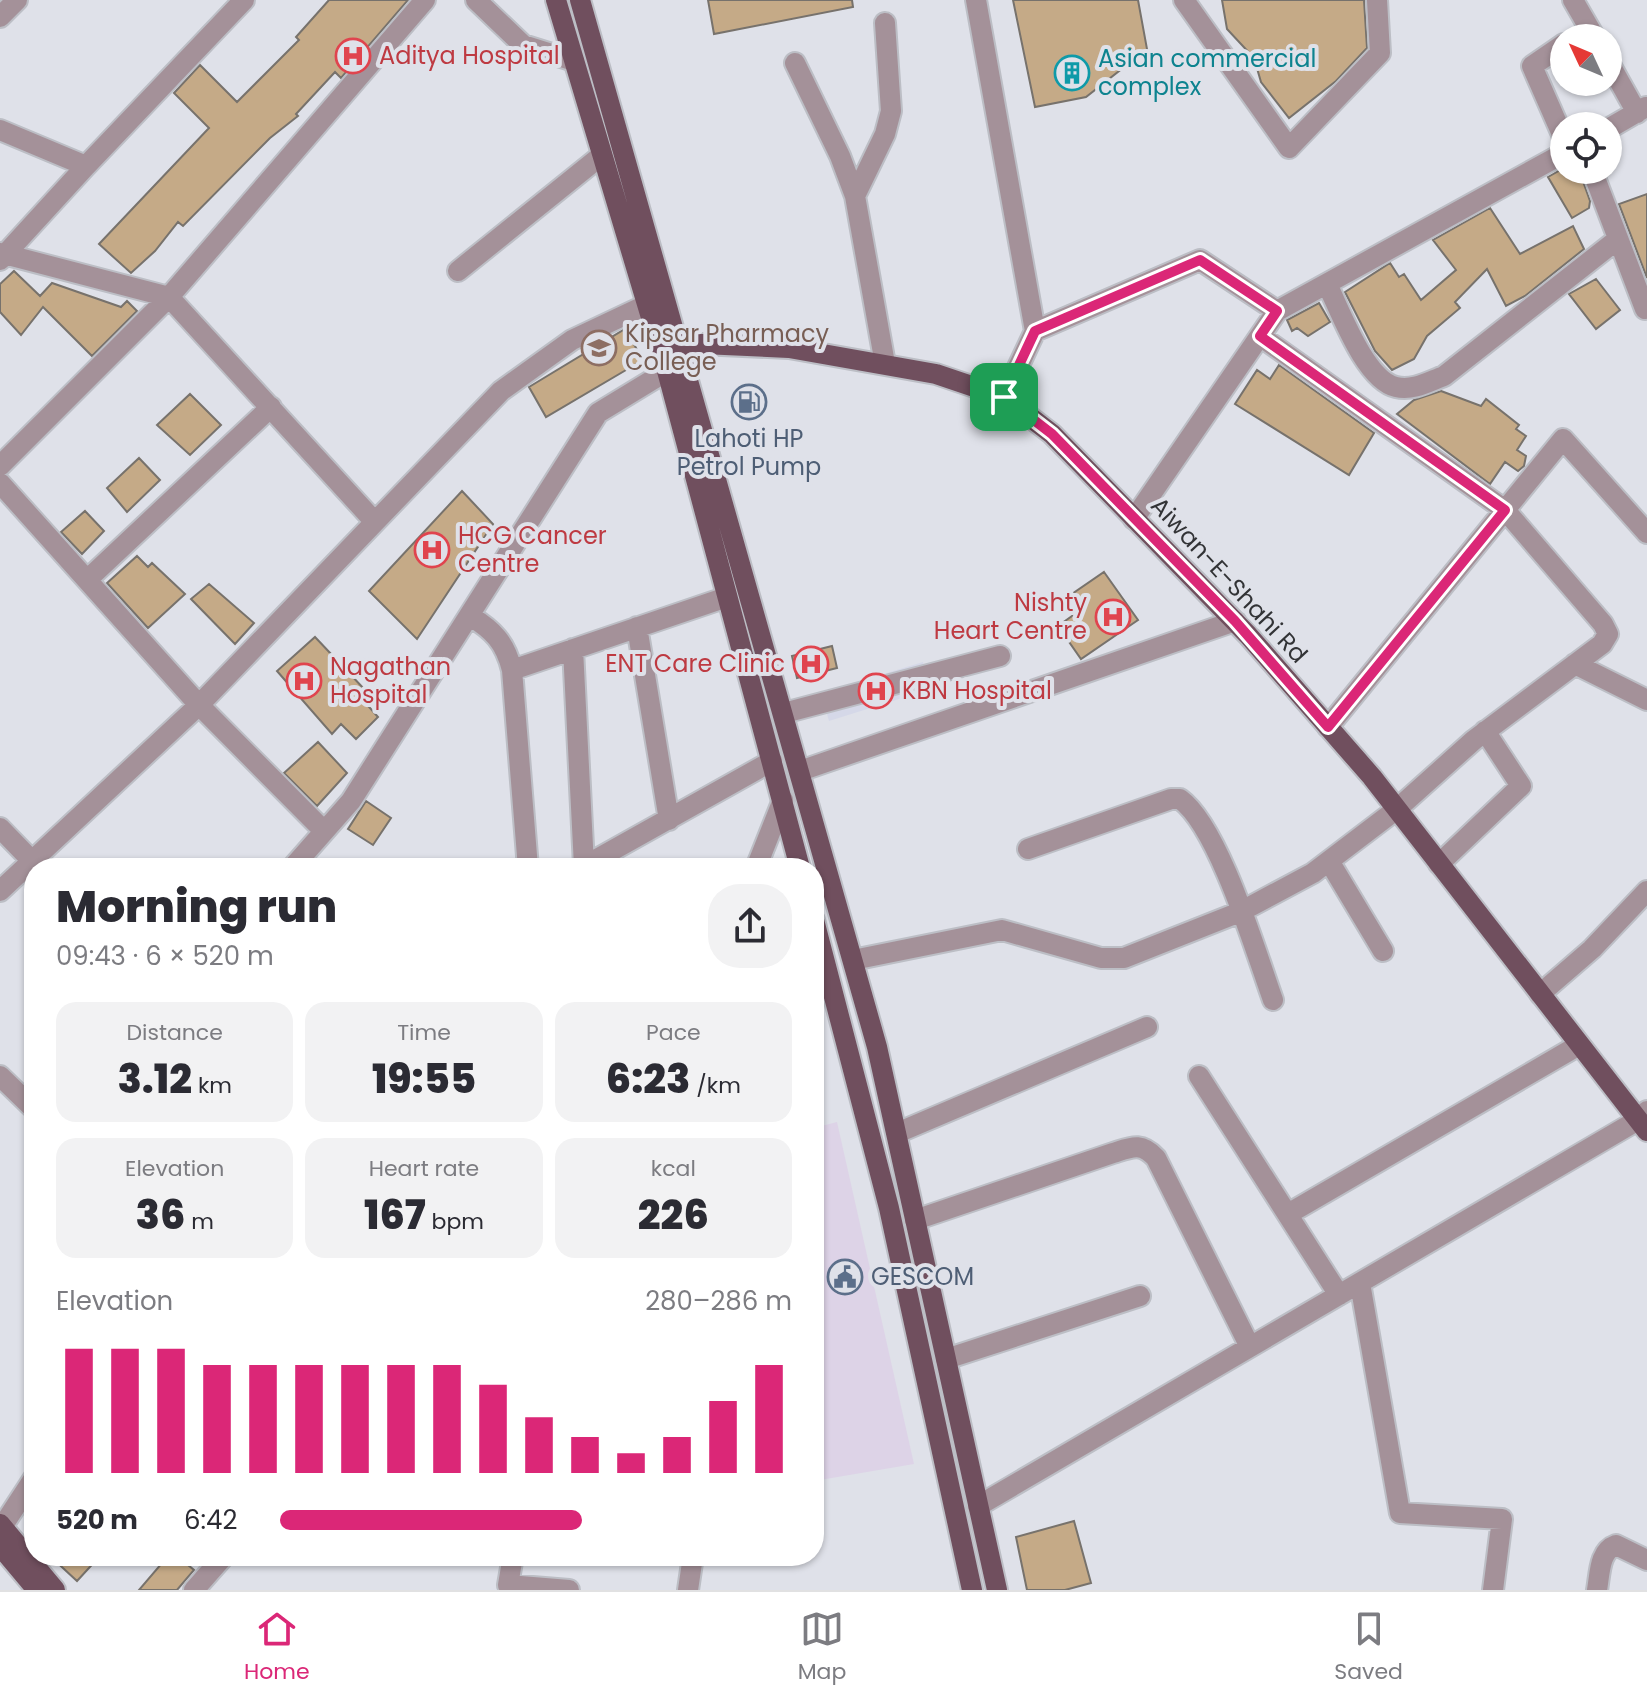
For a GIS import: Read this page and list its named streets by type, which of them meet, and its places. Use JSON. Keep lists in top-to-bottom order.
{
  "streets": {
    "main road": ["Aiwan-E-Shahi Rd"]
  },
  "places": {
    "hospital": [
      "Aditya Hospital",
      "HCG Cancer Centre",
      "Nishty Heart Centre",
      "ENT Care Clinic",
      "Nagathan Hospital",
      "KBN Hospital"
    ],
    "building": ["Asian commercial complex"],
    "school or university": ["Kipsar Pharmacy College"],
    "fuel station": ["Lahoti HP Petrol Pump"],
    "public building": ["GESCOM"]
  },
  "north": "top left",
  "page": {
    "heading": ["Morning run", "09:43 · 6 × 520 m"],
    "stats": [
      ["Distance", "3.12 km"],
      ["Time", "19:55"],
      ["Pace", "6:23 /km"],
      ["Elevation", "36 m"],
      ["Heart rate", "167 bpm"],
      ["kcal", "226"]
    ],
    "chart": ["Elevation", "280–286 m"],
    "list": [
      {
        "name": "520 m",
        "note": "6:42"
      }
    ],
    "tabs": ["Home", "Map", "Saved"]
  }
}
